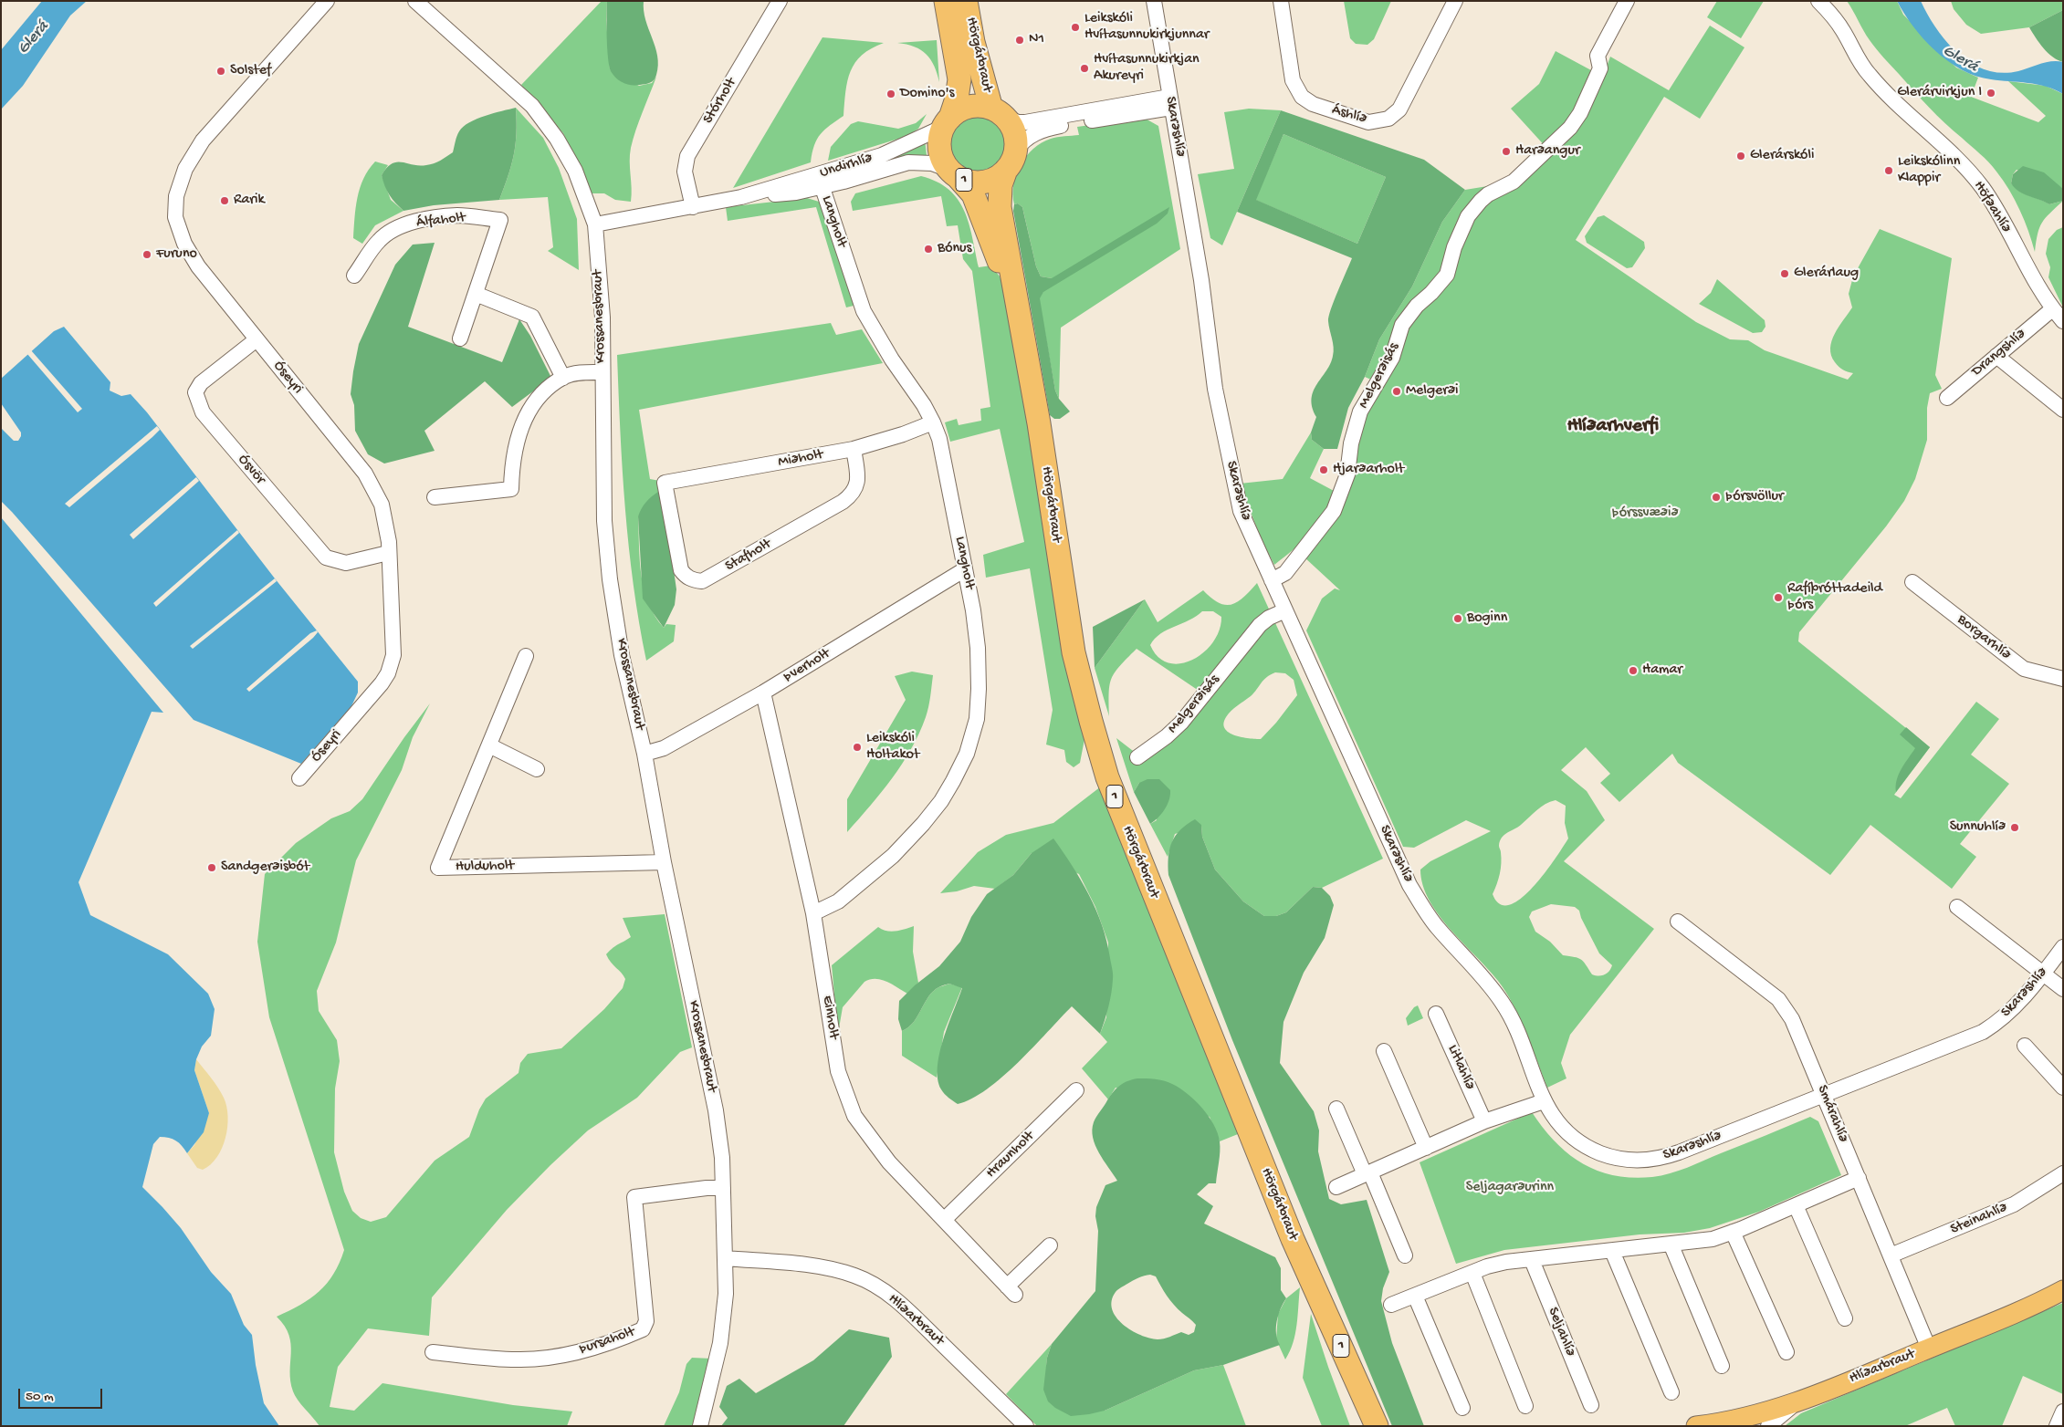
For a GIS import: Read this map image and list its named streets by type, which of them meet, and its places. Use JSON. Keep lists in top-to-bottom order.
{
  "streets": {
    "highway": ["Hörgárbraut", "1"],
    "main road": ["Hlíðarbraut"],
    "street": [
      "Stórholt",
      "Áshlíð",
      "Skarðshlíð",
      "Undirhlíð",
      "Höfðahlíð",
      "Álfaholt",
      "Langholt",
      "Krossanesbraut",
      "Drangshlíð",
      "Melgerðisás",
      "Óseyri",
      "Miðholt",
      "Ósvör",
      "Stafholt",
      "Borgarhlíð",
      "Þverholt",
      "Hulduholt",
      "Einholt",
      "Litlahlíð",
      "Smárahlíð",
      "Hraunholt",
      "Steinahlíð",
      "Seljahlíð",
      "Þursaholt"
    ]
  },
  "crossings": [
    ["Hörgárbraut", "Undirhlíð"],
    ["Hörgárbraut", "1"],
    ["Stórholt", "Undirhlíð"],
    ["Skarðshlíð", "Melgerðisás"],
    ["Skarðshlíð", "Smárahlíð"],
    ["Undirhlíð", "1"],
    ["Undirhlíð", "Langholt"],
    ["Undirhlíð", "Krossanesbraut"],
    ["Höfðahlíð", "Drangshlíð"],
    ["Langholt", "Miðholt"],
    ["Langholt", "Þverholt"],
    ["Langholt", "Einholt"],
    ["Krossanesbraut", "Þverholt"],
    ["Krossanesbraut", "Hulduholt"],
    ["Krossanesbraut", "Hlíðarbraut"],
    ["Krossanesbraut", "Þursaholt"],
    ["Óseyri", "Ósvör"],
    ["Miðholt", "Stafholt"],
    ["Þverholt", "Einholt"],
    ["Einholt", "Hraunholt"],
    ["Smárahlíð", "Steinahlíð"],
    ["Smárahlíð", "Hlíðarbraut"]
  ],
  "districts": ["Hlíðarhverfi"],
  "water": ["Glerá"],
  "parks": ["Þórssvæðið", "Seljagarðurinn"],
  "places": [
    "Leikskóli Hvítasunnukirkjunnar",
    "N1",
    "Hvítasunnukirkjan Akureyri",
    "Solstef",
    "Glerárvirkjun I",
    "Domino's",
    "Harðangur",
    "Glerárskóli",
    "Leikskólinn Klappir",
    "Rarik",
    "Bónus",
    "Furuno",
    "Glerárlaug",
    "Melgerði",
    "Hjarðarholt",
    "Þórsvöllur",
    "Rafíþróttadeild Þórs",
    "Boginn",
    "Hamar",
    "Leikskóli Holtakot",
    "Sunnuhlíð",
    "Sandgerðisbót"
  ],
  "scale_bar": "50 m"
}
